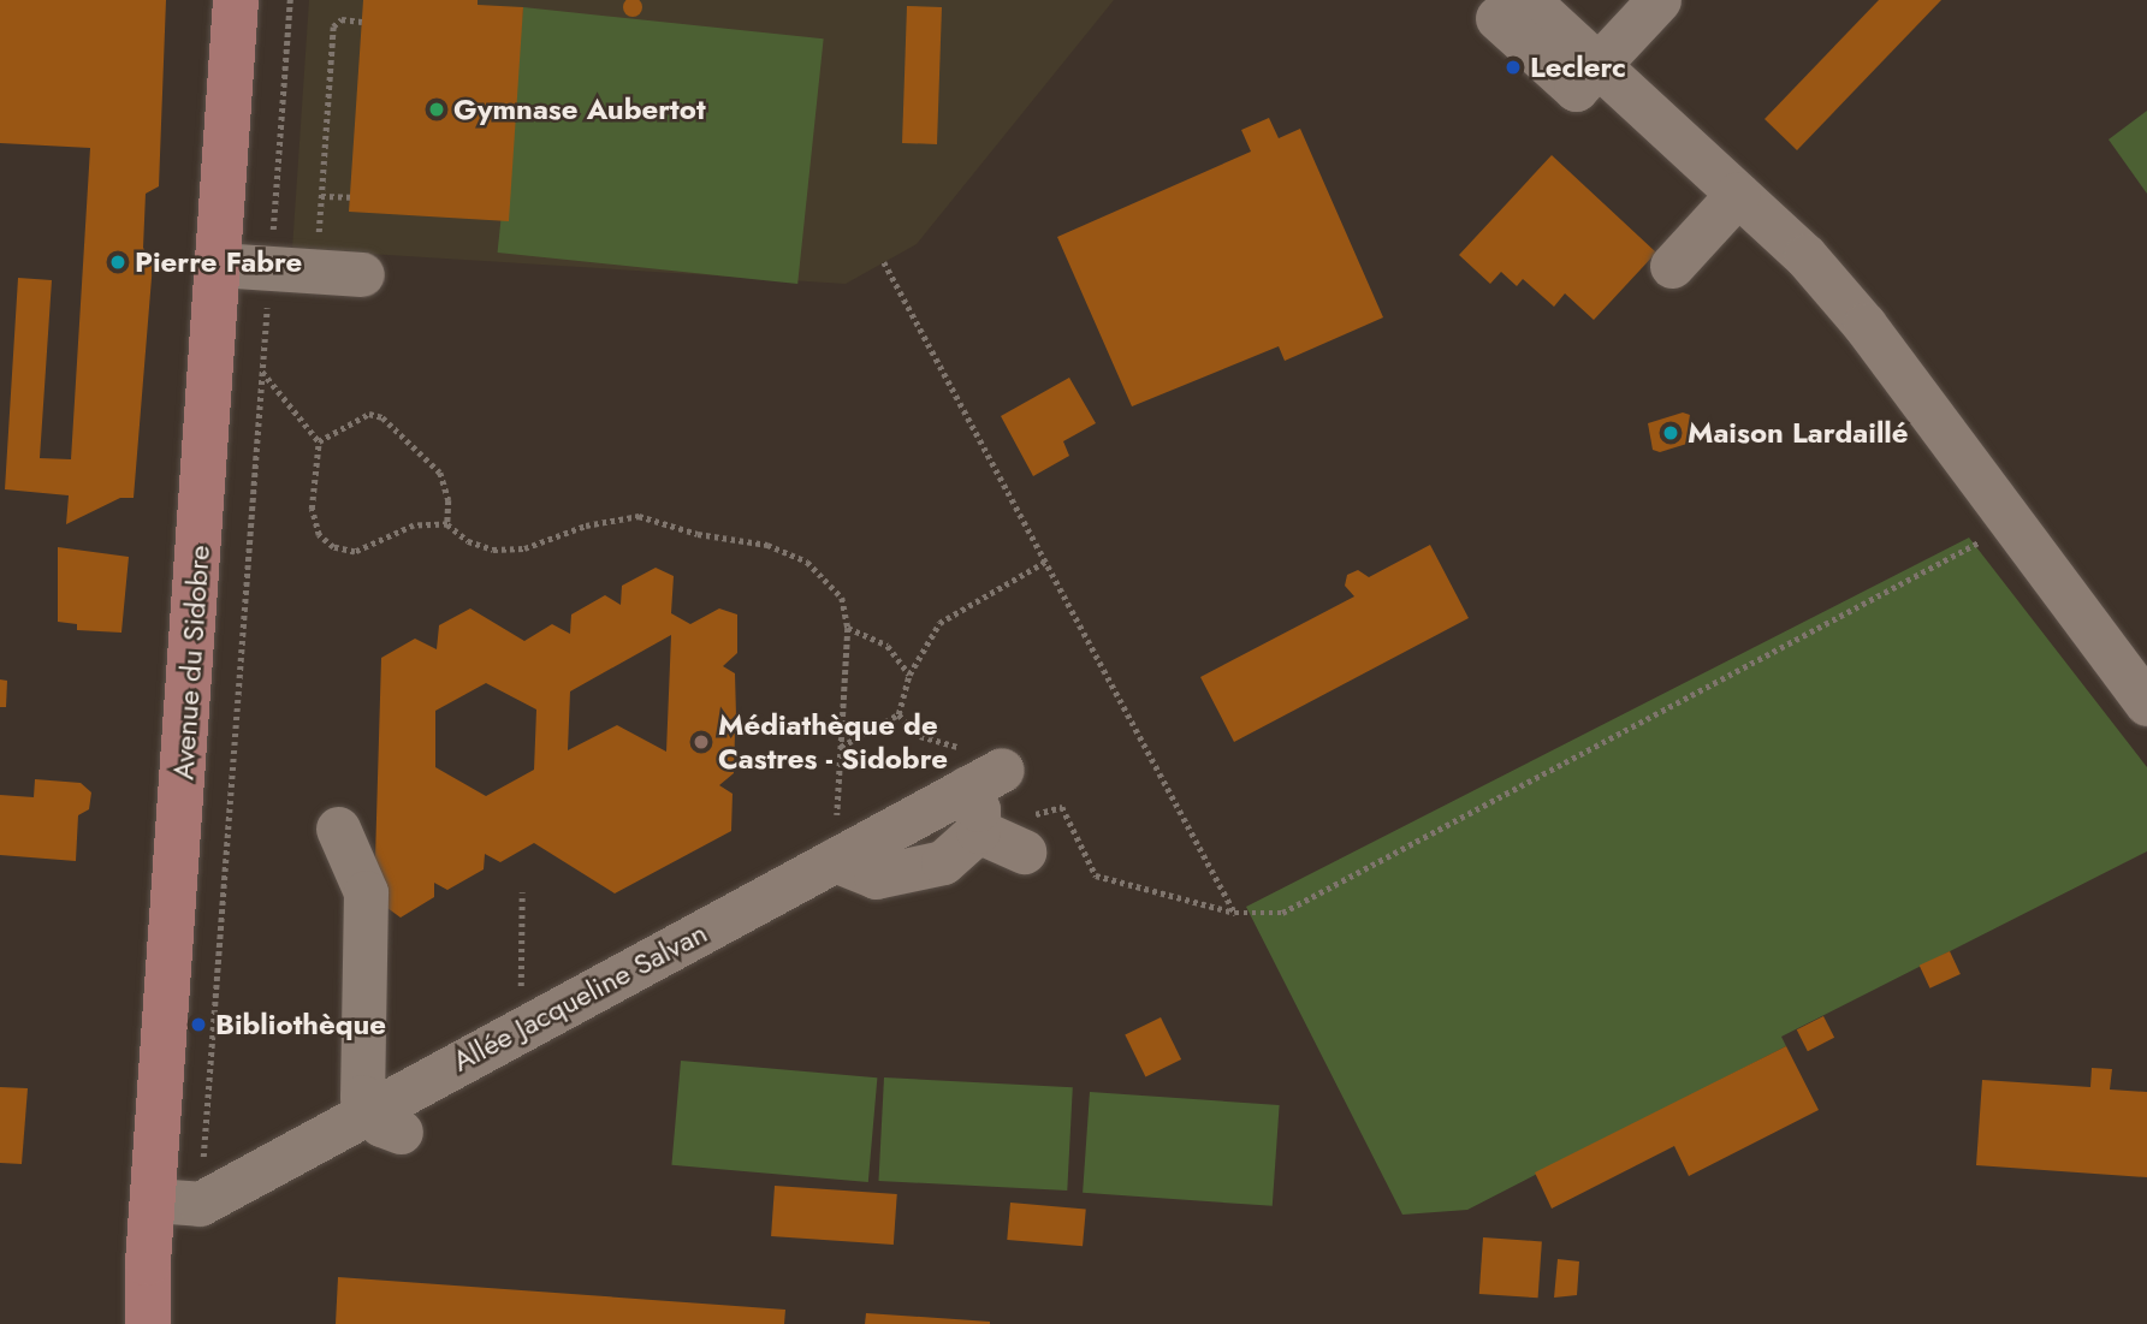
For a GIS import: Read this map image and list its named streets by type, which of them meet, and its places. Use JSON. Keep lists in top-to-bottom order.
{
  "streets": {
    "main road": ["Avenue du Sidobre"],
    "street": ["Allée Jacqueline Salvan"]
  },
  "places": [
    "Leclerc",
    "Gymnase Aubertot",
    "Pierre Fabre",
    "Maison Lardaillé",
    "Médiathèque de Castres - Sidobre",
    "Bibliothèque"
  ]
}
